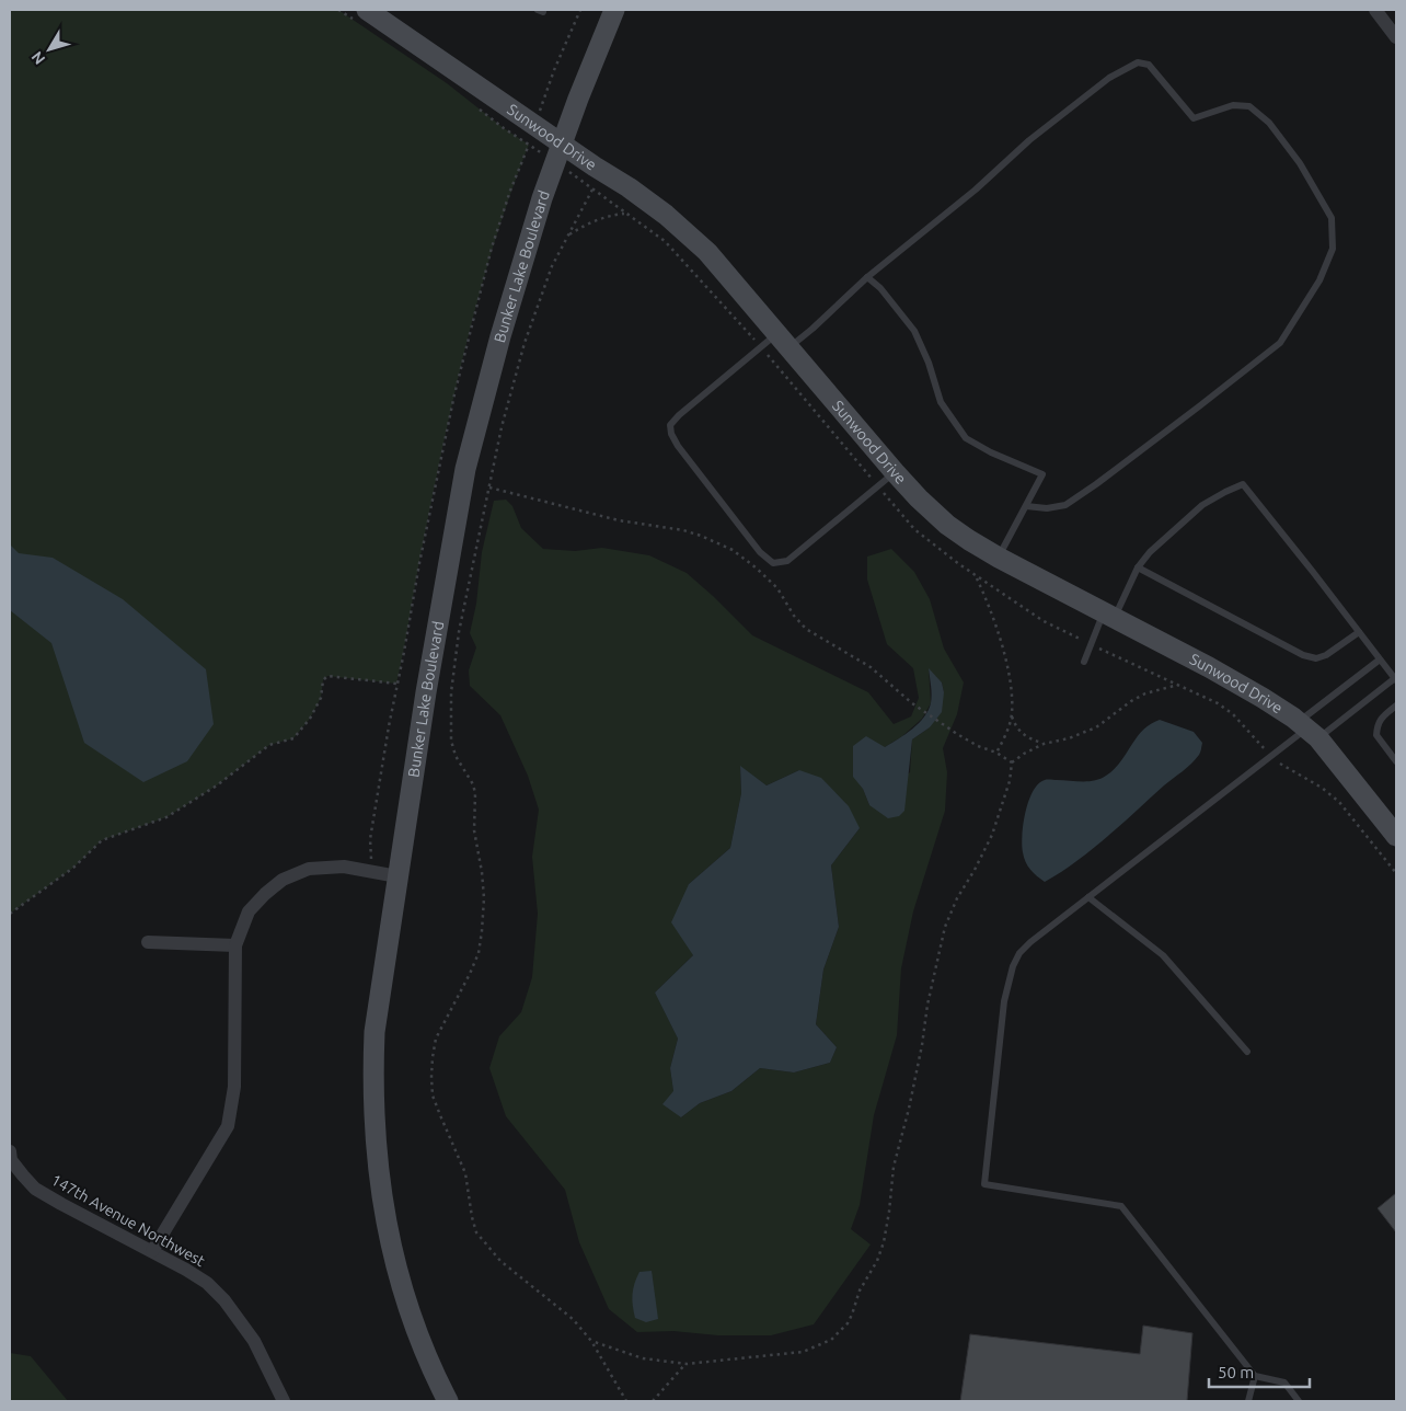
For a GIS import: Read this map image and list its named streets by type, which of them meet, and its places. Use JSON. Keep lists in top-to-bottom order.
{
  "streets": {
    "main road": ["Sunwood Drive", "Bunker Lake Boulevard"],
    "street": ["147th Avenue Northwest"]
  },
  "crossings": [
    ["Sunwood Drive", "Bunker Lake Boulevard"]
  ],
  "scale_bar": "50 m",
  "north": "bottom left"
}
